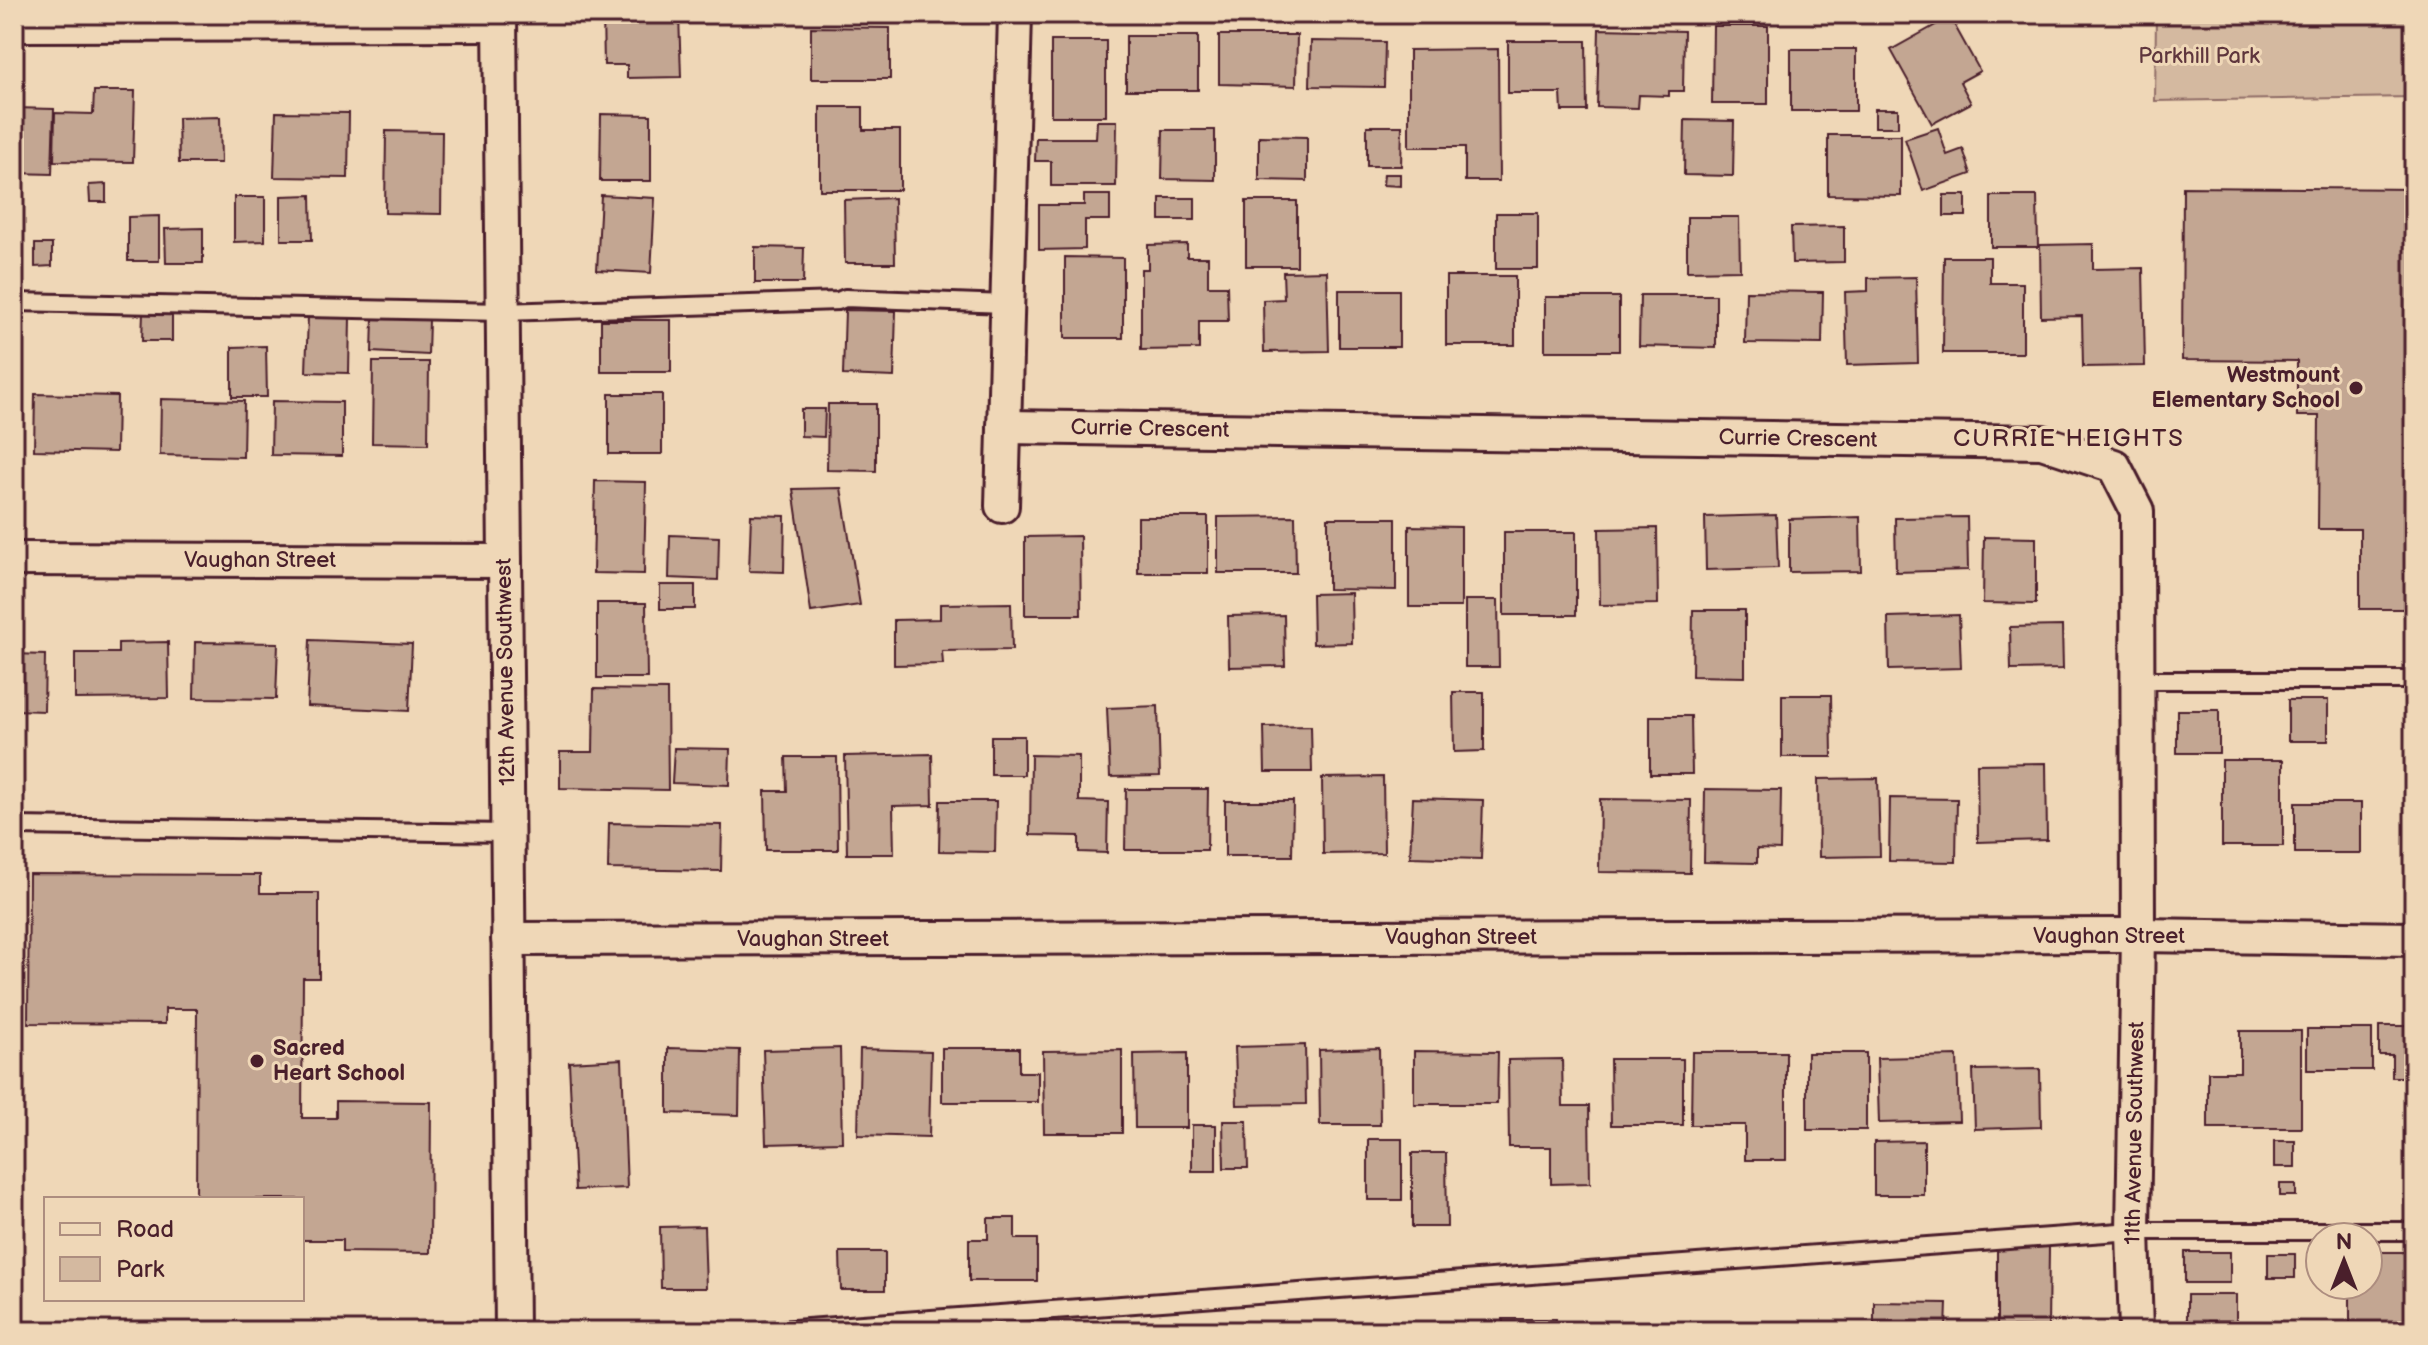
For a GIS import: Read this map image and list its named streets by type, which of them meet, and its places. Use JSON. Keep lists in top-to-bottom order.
{
  "streets": {
    "street": [
      "Currie Crescent",
      "Vaughan Street",
      "12th Avenue Southwest",
      "11th Avenue Southwest"
    ]
  },
  "crossings": [
    ["Currie Crescent", "Vaughan Street"],
    ["Currie Crescent", "11th Avenue Southwest"],
    ["Vaughan Street", "12th Avenue Southwest"],
    ["Vaughan Street", "11th Avenue Southwest"]
  ],
  "districts": ["CURRIE HEIGHTS"],
  "parks": ["Parkhill Park"],
  "places": ["Westmount Elementary School", "Sacred Heart School"],
  "legend": ["Road", "Park"],
  "north": "top"
}
